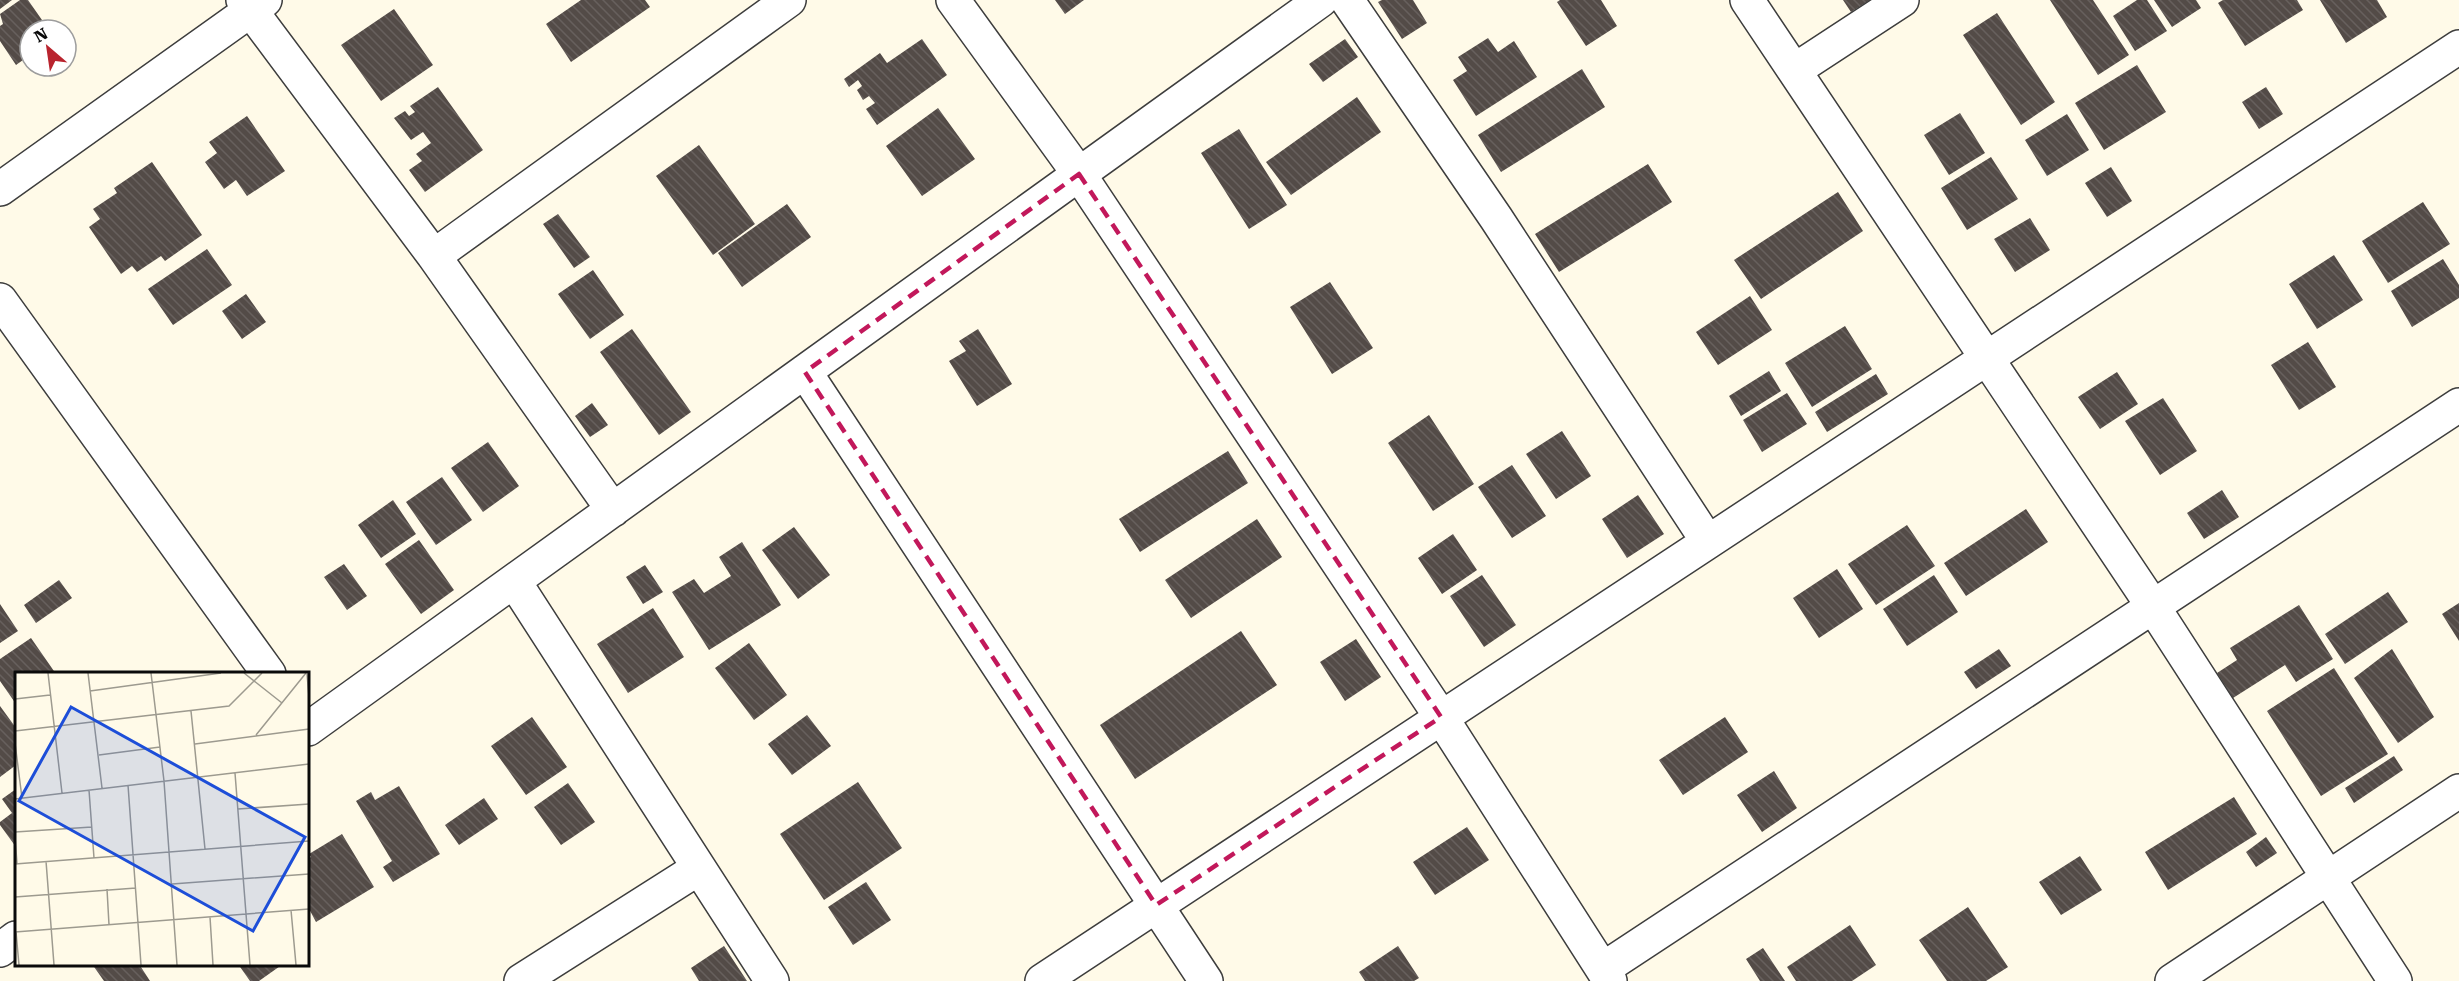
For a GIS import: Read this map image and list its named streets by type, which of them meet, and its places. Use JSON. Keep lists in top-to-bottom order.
{
  "north": "top left"
}
